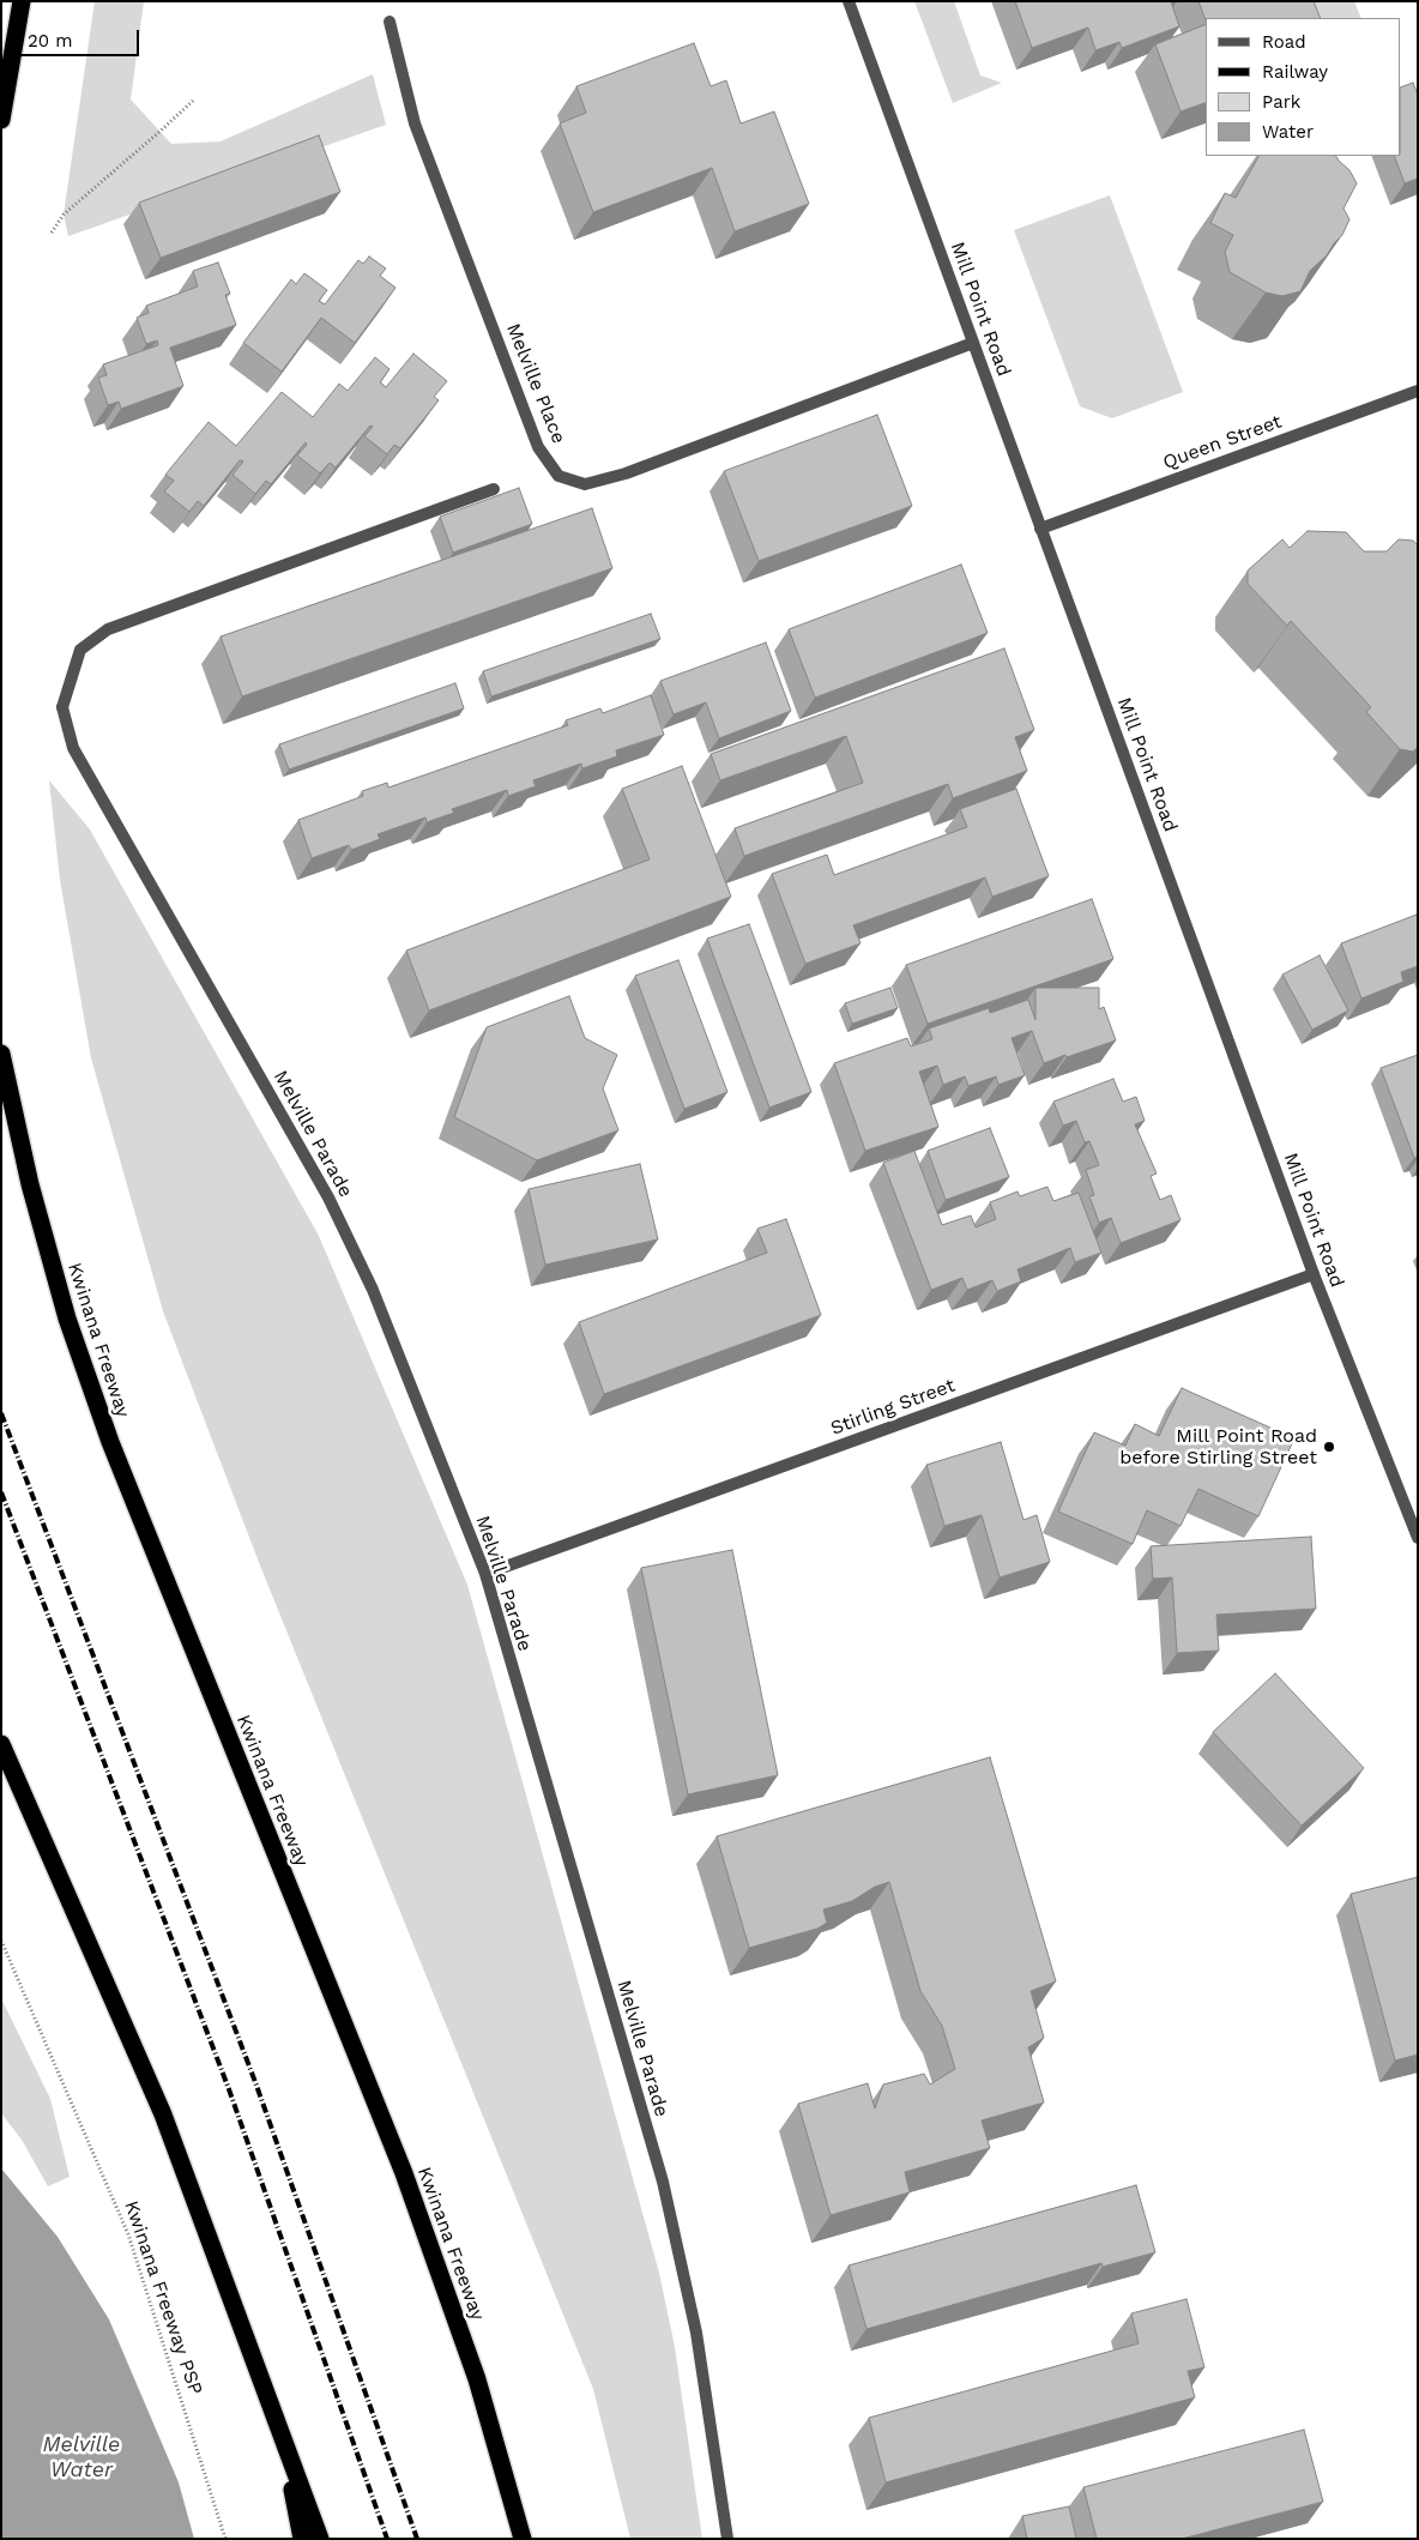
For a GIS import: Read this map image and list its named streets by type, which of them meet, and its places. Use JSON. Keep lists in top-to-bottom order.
{
  "streets": {
    "highway": ["Kwinana Freeway"],
    "street": [
      "Mill Point Road",
      "Melville Place",
      "Queen Street",
      "Melville Parade",
      "Stirling Street"
    ],
    "path": ["Kwinana Freeway PSP"]
  },
  "crossings": [
    ["Mill Point Road", "Melville Place"],
    ["Mill Point Road", "Queen Street"],
    ["Mill Point Road", "Stirling Street"],
    ["Melville Parade", "Stirling Street"]
  ],
  "water": ["Melville Water"],
  "places": ["Mill Point Road before Stirling Street"],
  "legend": [
    "Road",
    "Railway",
    "Park",
    "Water"
  ],
  "scale_bar": "20 m"
}
